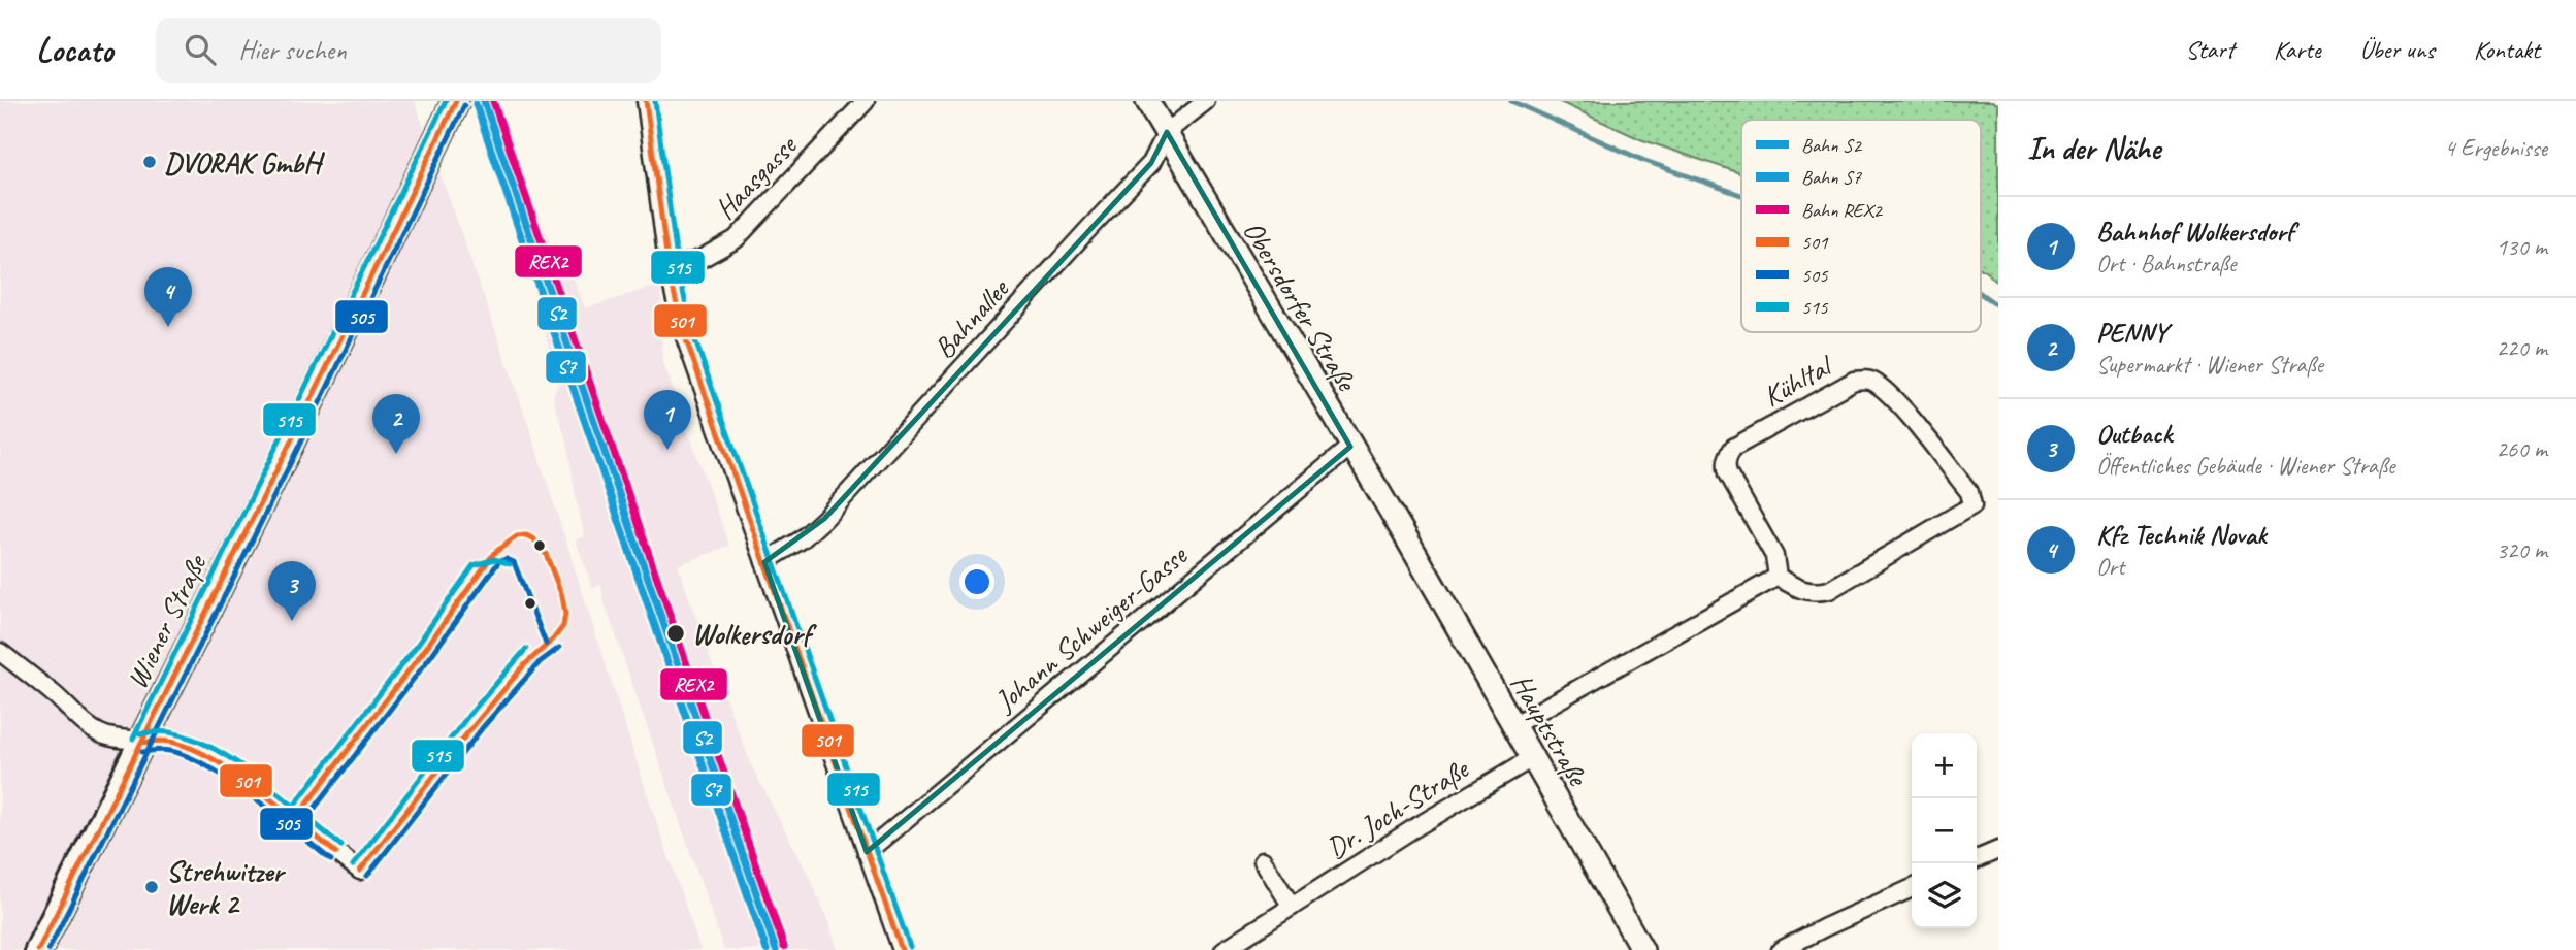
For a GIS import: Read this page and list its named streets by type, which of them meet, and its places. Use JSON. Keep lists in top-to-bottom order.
{
  "streets": {
    "main road": ["Obersdorfer Straße", "Wiener Straße", "Hauptstraße"],
    "street": [
      "Haasgasse",
      "Bahnallee",
      "Kühltal",
      "Johann Schweiger-Gasse",
      "Dr. Joch-Straße"
    ]
  },
  "crossings": [
    ["Obersdorfer Straße", "Bahnallee"],
    ["Obersdorfer Straße", "Johann Schweiger-Gasse"],
    ["Obersdorfer Straße", "Hauptstraße"],
    ["Hauptstraße", "Dr. Joch-Straße"]
  ],
  "places": ["DVORAK GmbH", "Wolkersdorf", "Strehwitzer Werk 2"],
  "lines": [
    "rail line S2",
    "rail line REX2",
    "transit line 501",
    "transit line 515",
    "rail line S7",
    "transit line 505"
  ],
  "legend": [
    "Bahn S2",
    "Bahn S7",
    "Bahn REX2",
    "501",
    "505",
    "515"
  ],
  "page": {
    "header": "Locato",
    "search": "Hier suchen",
    "nav": [
      "Start",
      "Karte",
      "Über uns",
      "Kontakt"
    ],
    "heading": ["In der Nähe", "4 Ergebnisse"],
    "list": [
      {
        "mark": "1",
        "name": "Bahnhof Wolkersdorf",
        "note": "Ort · Bahnstraße",
        "value": "130 m"
      },
      {
        "mark": "2",
        "name": "PENNY",
        "note": "Supermarkt · Wiener Straße",
        "value": "220 m"
      },
      {
        "mark": "3",
        "name": "Outback",
        "note": "Öffentliches Gebäude · Wiener Straße",
        "value": "260 m"
      },
      {
        "mark": "4",
        "name": "Kfz Technik Novak",
        "note": "Ort",
        "value": "320 m"
      }
    ],
    "pins": [
      "4",
      "1",
      "2",
      "3"
    ],
    "map_buttons": ["+", "−"]
  }
}
